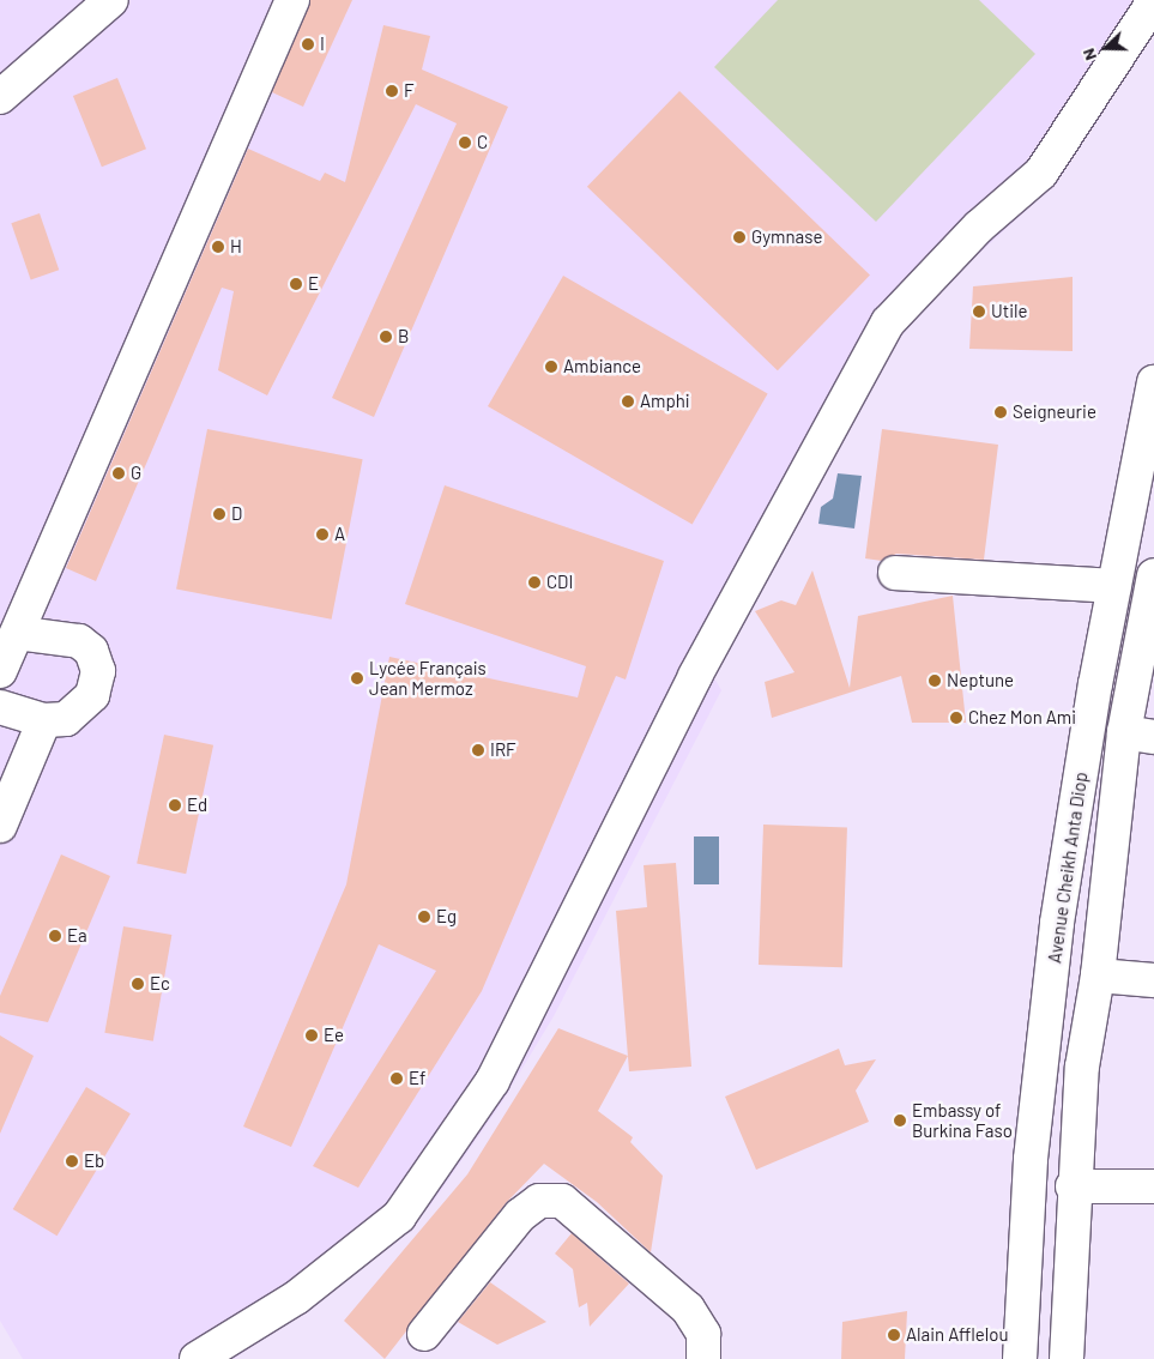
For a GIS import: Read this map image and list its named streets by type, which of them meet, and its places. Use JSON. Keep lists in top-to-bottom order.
{
  "streets": {
    "street": ["Avenue Cheikh Anta Diop"]
  },
  "places": [
    "I",
    "F",
    "C",
    "Gymnase",
    "H",
    "E",
    "Utile",
    "B",
    "Ambiance",
    "Amphi",
    "Seigneurie",
    "G",
    "D",
    "A",
    "CDI",
    "Lycée Français Jean Mermoz",
    "Neptune",
    "Chez Mon Ami",
    "IRF",
    "Ed",
    "Eg",
    "Ea",
    "Ec",
    "Ee",
    "Ef",
    "Embassy of Burkina Faso",
    "Eb",
    "Alain Afflelou"
  ],
  "north": "left"
}
